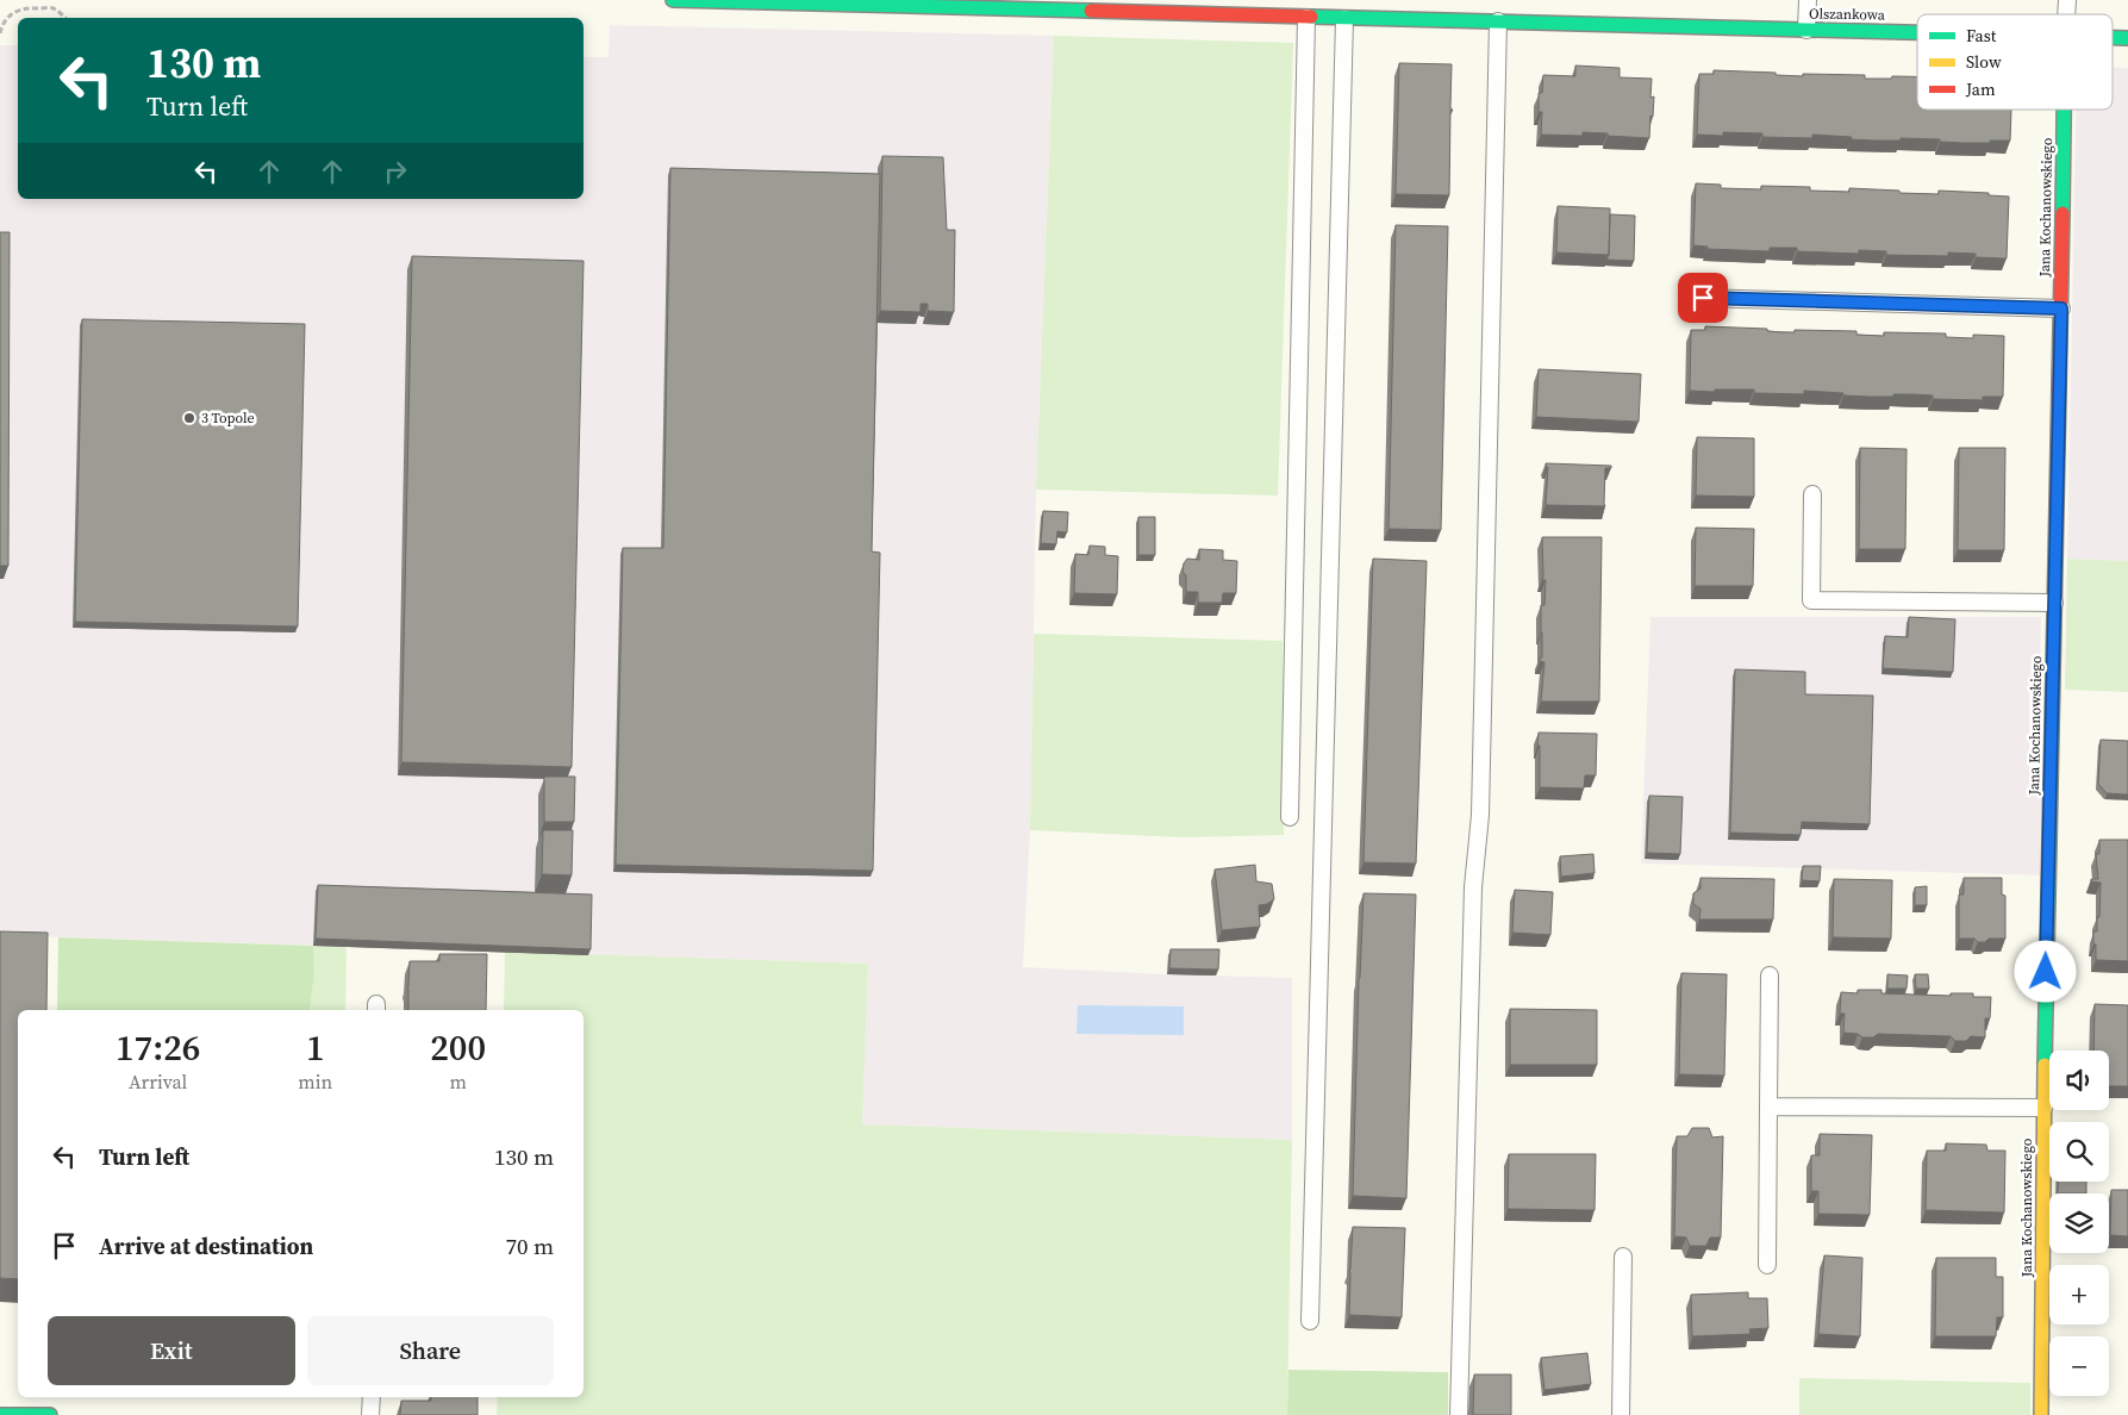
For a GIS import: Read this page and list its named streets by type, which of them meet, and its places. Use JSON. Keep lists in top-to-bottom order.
{
  "streets": {
    "street": ["Olszankowa", "Jana Kochanowskiego"]
  },
  "places": ["3 Topole"],
  "legend": ["Fast", "Slow", "Jam"],
  "page": {
    "turn": ["130 m", "Turn left"],
    "eta": [
      "17:26",
      "Arrival",
      "1",
      "min",
      "200",
      "m"
    ],
    "map_buttons": ["+", "−"],
    "list": [
      {
        "name": "Turn left",
        "value": "130 m"
      },
      {
        "name": "Arrive at destination",
        "value": "70 m"
      }
    ],
    "buttons": ["Exit", "Share"]
  }
}
